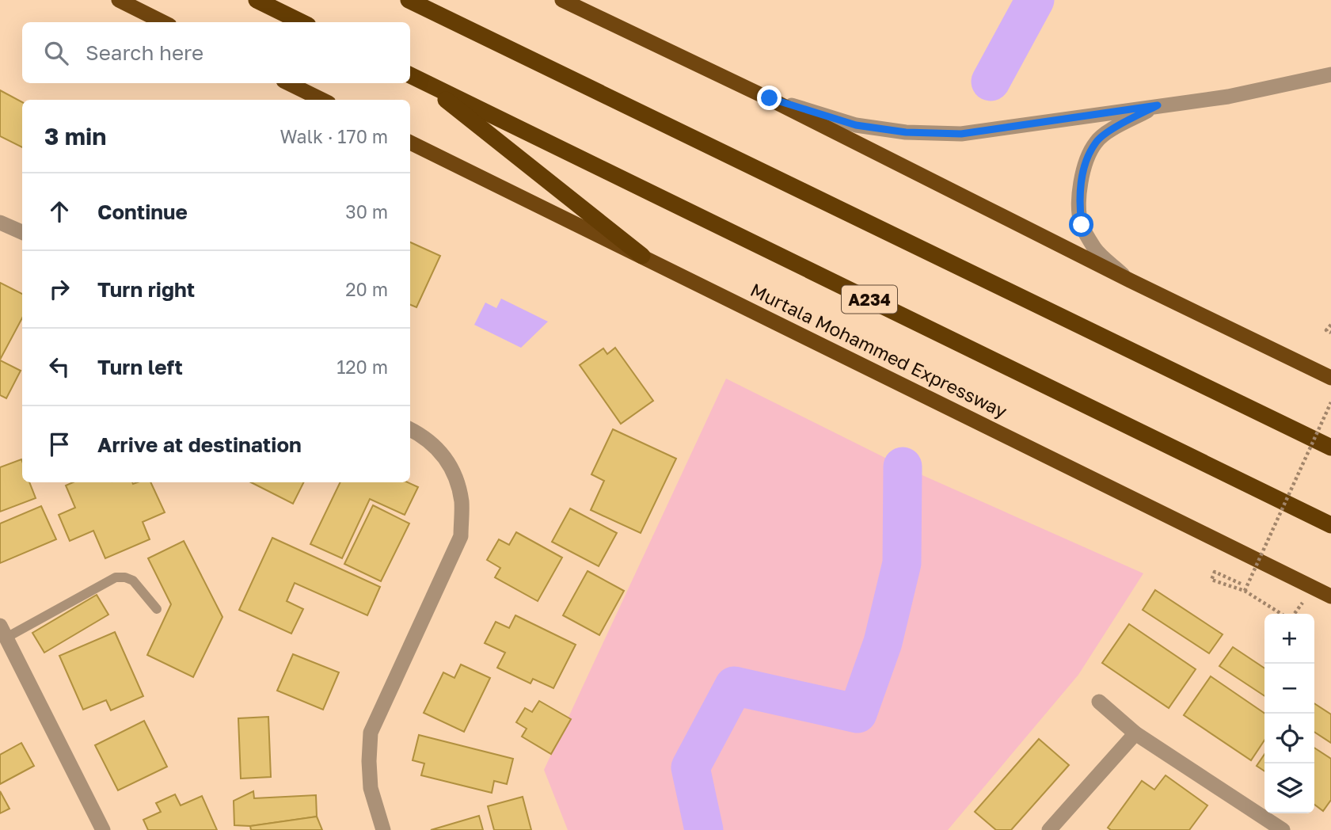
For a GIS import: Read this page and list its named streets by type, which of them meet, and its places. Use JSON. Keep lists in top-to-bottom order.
{
  "streets": {
    "highway": ["A234", "Murtala Mohammed Expressway"]
  },
  "page": {
    "search": "Search here",
    "heading": ["3 min", "Walk · 170 m"],
    "list": [
      ["Continue", "30 m"],
      ["Turn right", "20 m"],
      ["Turn left", "120 m"],
      "Arrive at destination"
    ],
    "map_buttons": ["+", "−"]
  }
}
